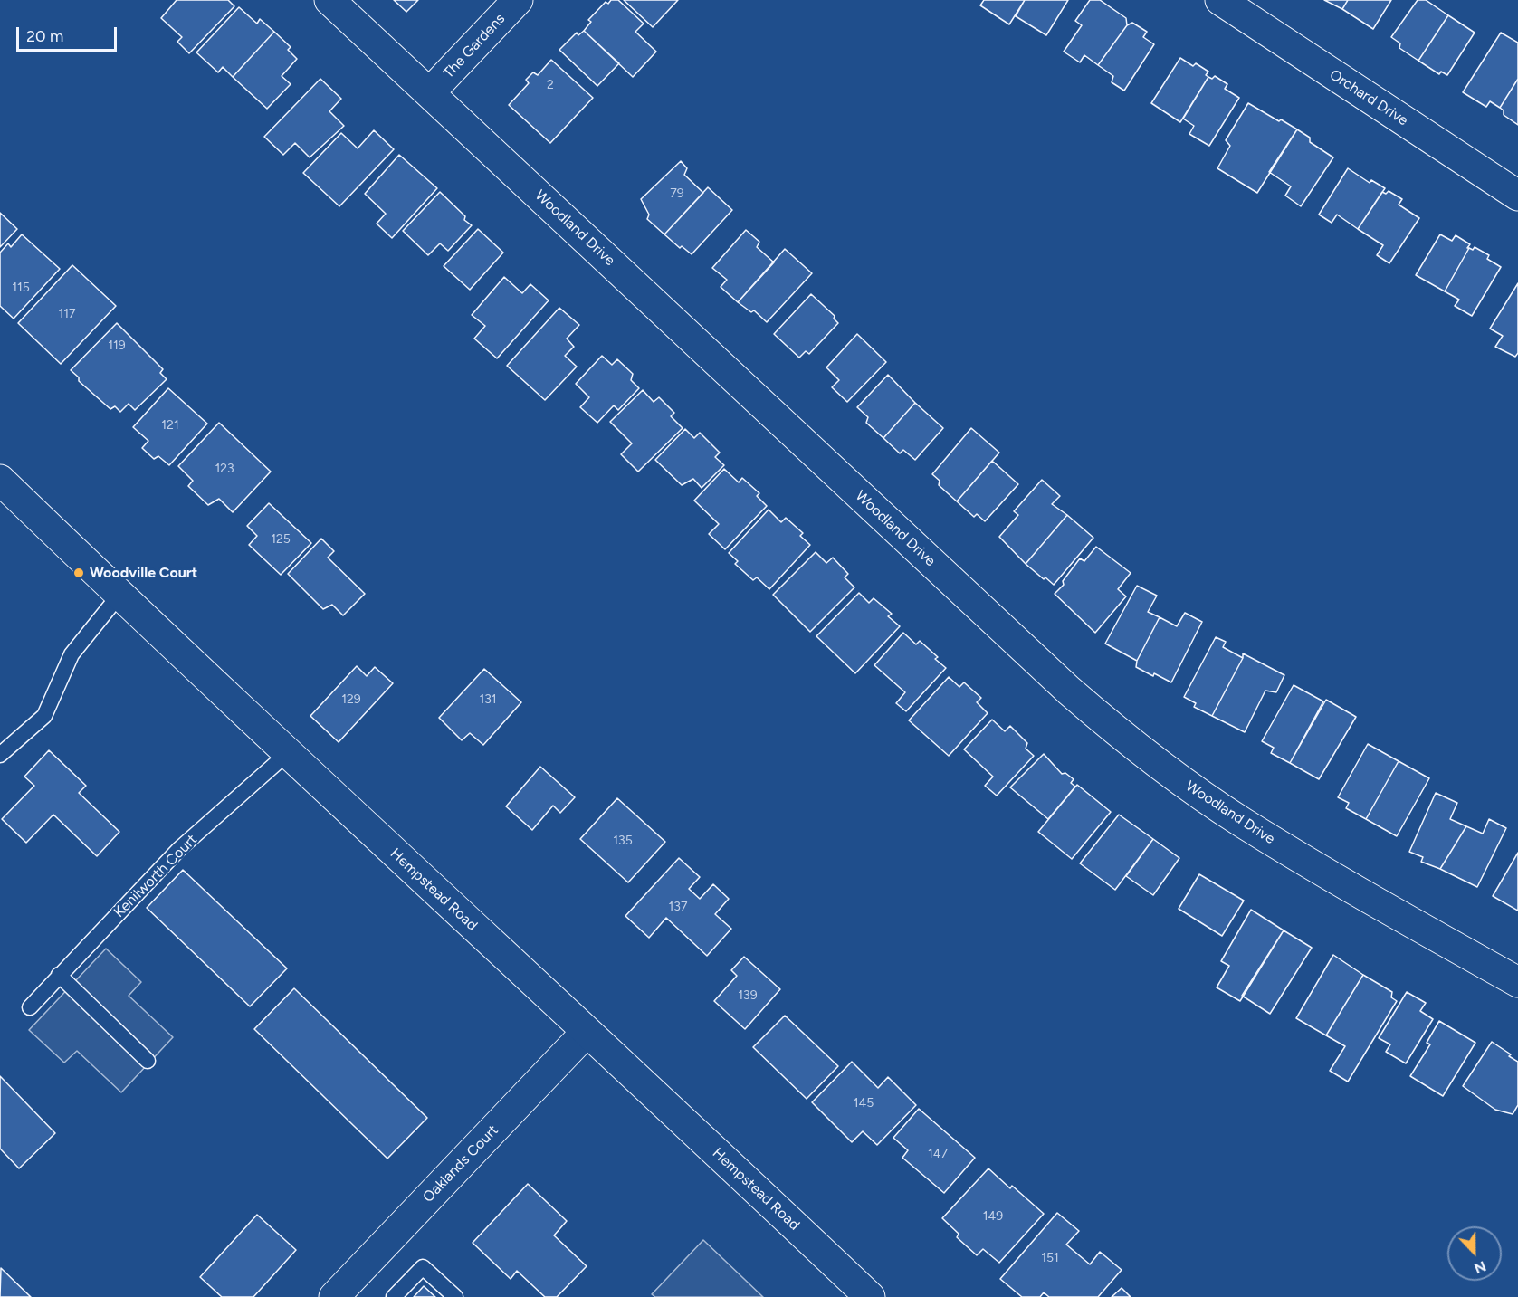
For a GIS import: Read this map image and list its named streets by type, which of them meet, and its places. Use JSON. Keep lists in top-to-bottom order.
{
  "streets": {
    "street": [
      "The Gardens",
      "Orchard Drive",
      "Woodland Drive",
      "Hempstead Road",
      "Oaklands Court"
    ],
    "lane": ["Kenilworth Court"]
  },
  "crossings": [
    ["The Gardens", "Woodland Drive"],
    ["Kenilworth Court", "Hempstead Road"],
    ["Hempstead Road", "Oaklands Court"]
  ],
  "places": ["Woodville Court"],
  "house_numbers": [
    "2",
    "79",
    "115",
    "117",
    "119",
    "121",
    "123",
    "125",
    "129",
    "131",
    "135",
    "137",
    "139",
    "145",
    "147",
    "149",
    "151"
  ],
  "scale_bar": "20 m",
  "north": "bottom"
}
